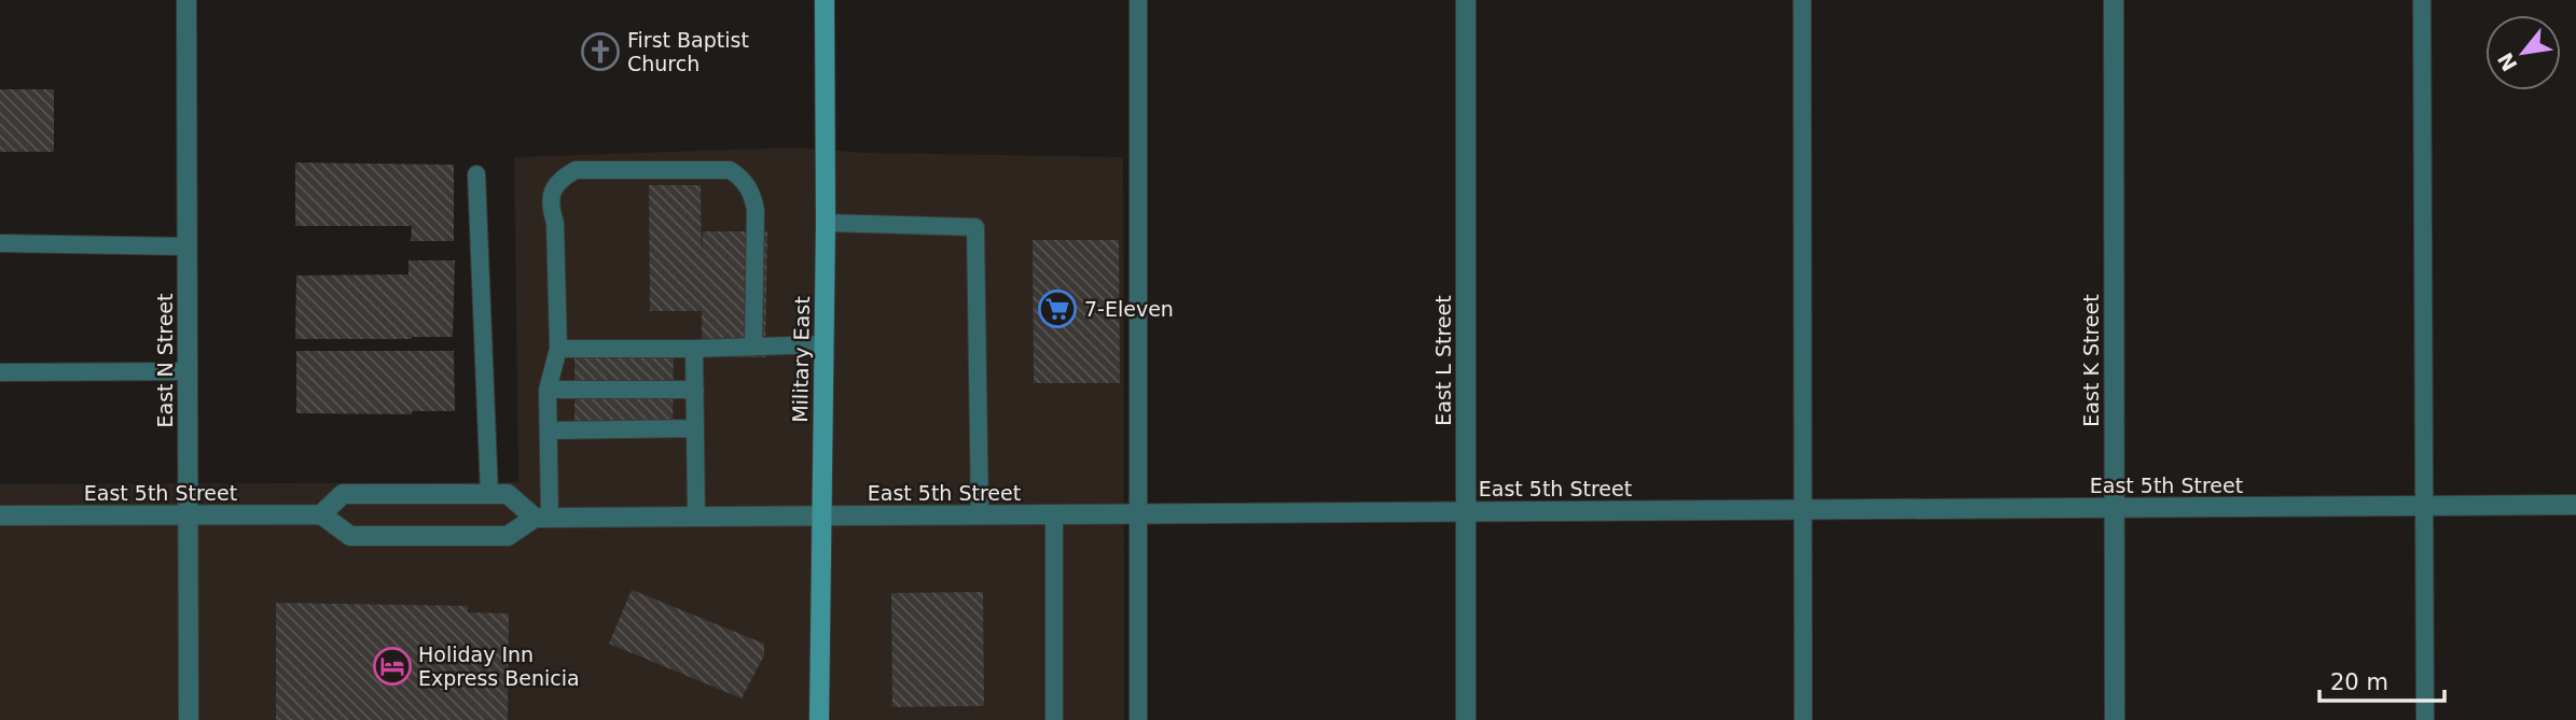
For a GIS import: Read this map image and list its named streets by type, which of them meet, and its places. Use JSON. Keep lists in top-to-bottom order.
{
  "streets": {
    "main road": ["Military East"],
    "street": [
      "East N Street",
      "East L Street",
      "East K Street",
      "East 5th Street"
    ]
  },
  "crossings": [
    ["Military East", "East 5th Street"],
    ["East N Street", "East 5th Street"],
    ["East L Street", "East 5th Street"],
    ["East K Street", "East 5th Street"]
  ],
  "places": {
    "church": ["First Baptist Church"],
    "supermarket": ["7-Eleven"],
    "hotel": ["Holiday Inn Express Benicia"]
  },
  "scale_bar": "20 m",
  "north": "bottom left"
}
